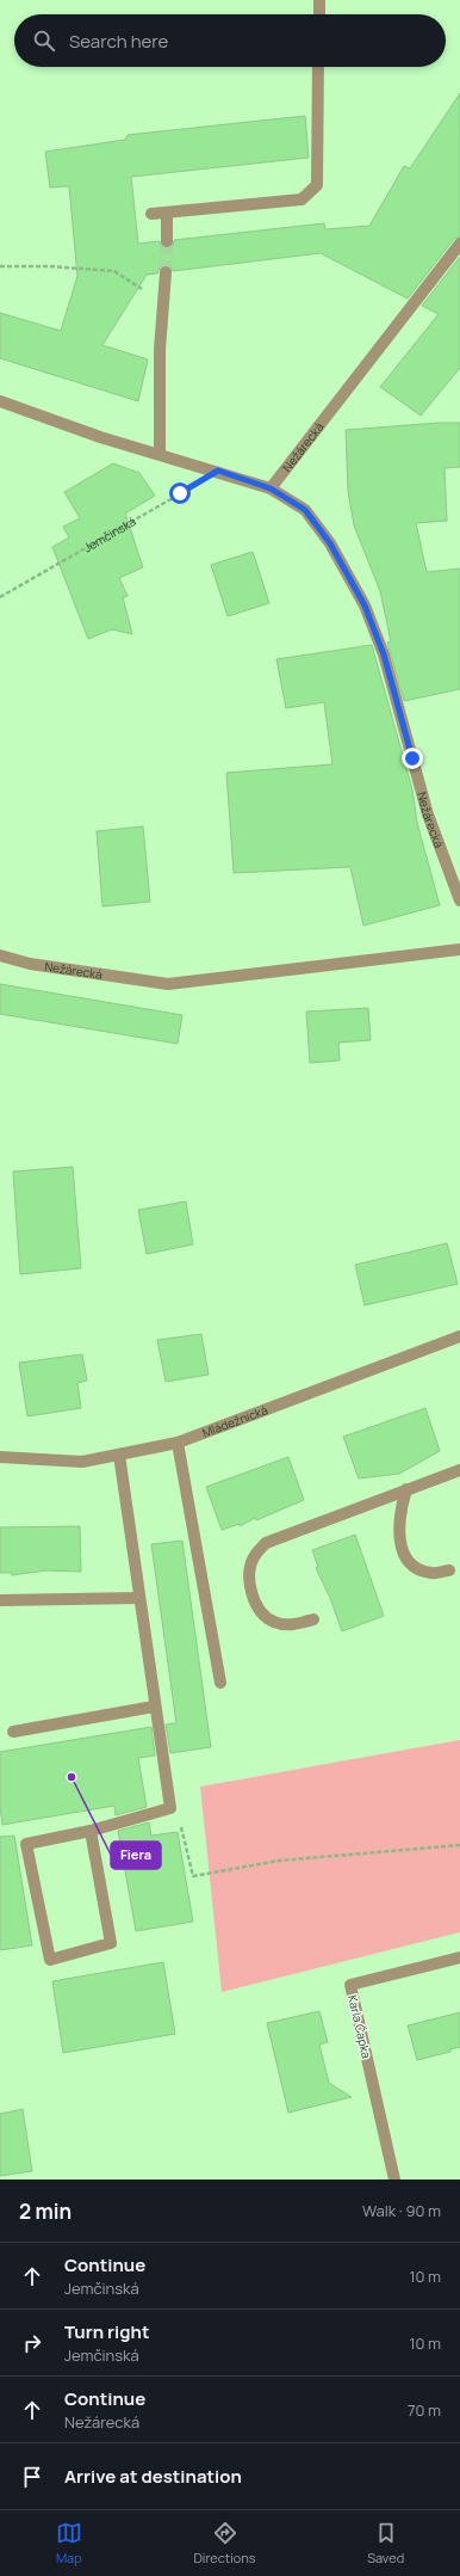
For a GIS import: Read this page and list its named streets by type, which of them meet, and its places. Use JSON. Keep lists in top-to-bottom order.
{
  "streets": {
    "street": ["Nežárecká", "Mládežnická", "Karla Čapka"],
    "path": ["Jemčinská"]
  },
  "places": ["Fiera"],
  "page": {
    "search": "Search here",
    "heading": ["2 min", "Walk · 90 m"],
    "list": [
      ["Continue", "Jemčinská", "10 m"],
      ["Turn right", "Jemčinská", "10 m"],
      ["Continue", "Nežárecká", "70 m"],
      "Arrive at destination"
    ],
    "nav": ["Map", "Directions", "Saved"]
  }
}
